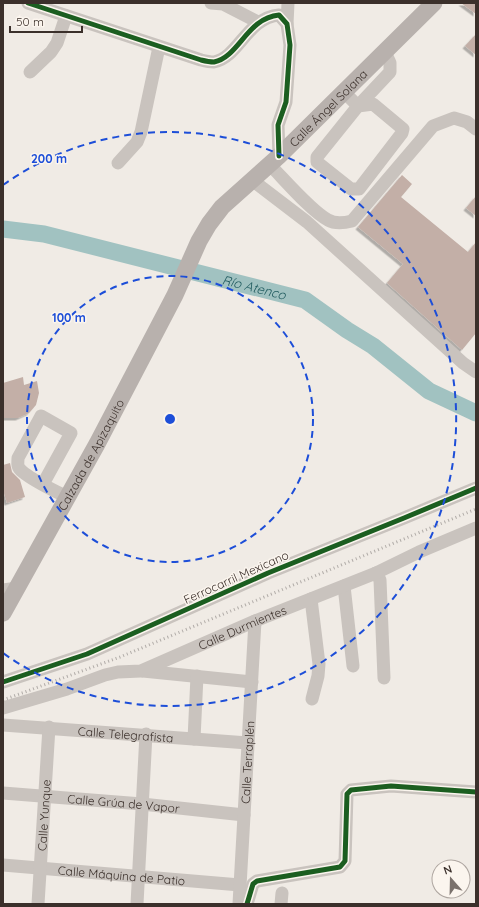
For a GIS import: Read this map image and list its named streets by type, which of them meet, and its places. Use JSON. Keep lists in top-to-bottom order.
{
  "streets": {
    "main road": ["Calle Ángel Solana", "Calzada de Apizaquito"],
    "street": [
      "Ferrocarril Mexicano",
      "Calle Durmientes",
      "Calle Telegrafista",
      "Calle Terraplén",
      "Calle Grúa de Vapor",
      "Calle Yunque",
      "Calle Máquina de Patio"
    ]
  },
  "crossings": [
    ["Calle Ángel Solana", "Calzada de Apizaquito"],
    ["Calle Durmientes", "Calle Terraplén"],
    ["Calle Telegrafista", "Calle Terraplén"],
    ["Calle Telegrafista", "Calle Yunque"],
    ["Calle Terraplén", "Calle Grúa de Vapor"],
    ["Calle Terraplén", "Calle Máquina de Patio"],
    ["Calle Grúa de Vapor", "Calle Yunque"],
    ["Calle Yunque", "Calle Máquina de Patio"]
  ],
  "water": ["Río Atenco"],
  "scale_bar": "50 m",
  "north": "top",
  "rings": ["200 m", "100 m"]
}
